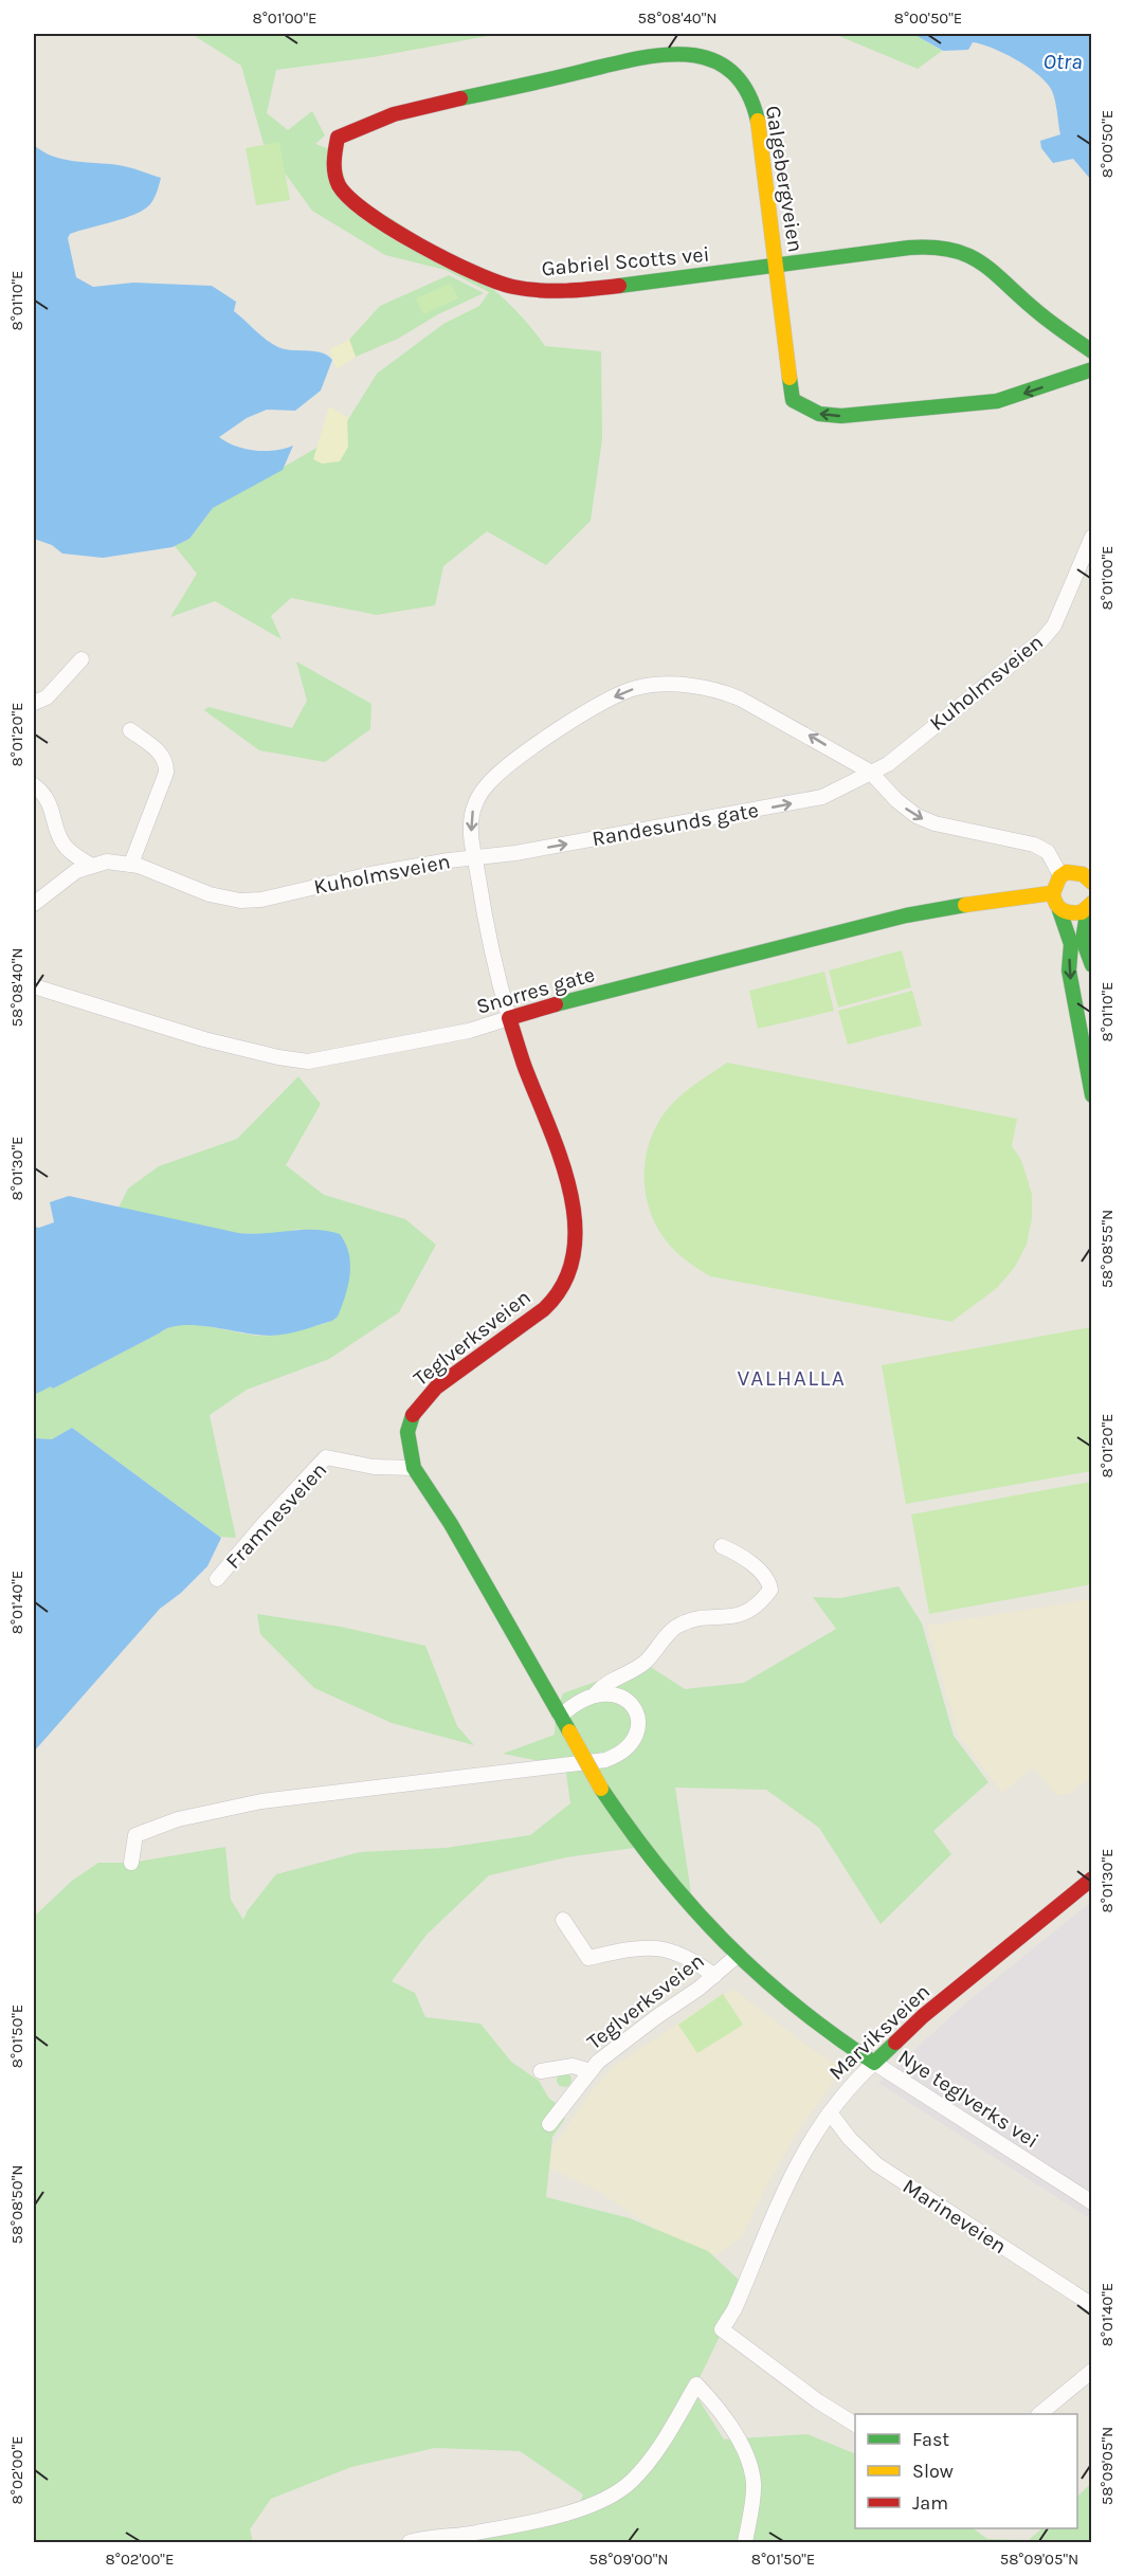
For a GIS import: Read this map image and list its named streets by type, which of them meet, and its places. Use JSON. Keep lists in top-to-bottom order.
{
  "streets": {
    "street": [
      "Galgebergveien",
      "Gabriel Scotts vei",
      "Kuholmsveien",
      "Randesunds gate",
      "Snorres gate",
      "Teglverksveien",
      "Framnesveien",
      "Marviksveien",
      "Nye teglverks vei",
      "Marineveien"
    ]
  },
  "crossings": [
    ["Galgebergveien", "Gabriel Scotts vei"],
    ["Kuholmsveien", "Randesunds gate"],
    ["Kuholmsveien", "Teglverksveien"],
    ["Randesunds gate", "Teglverksveien"],
    ["Snorres gate", "Teglverksveien"],
    ["Teglverksveien", "Framnesveien"],
    ["Teglverksveien", "Nye teglverks vei"],
    ["Marviksveien", "Nye teglverks vei"],
    ["Marviksveien", "Marineveien"]
  ],
  "one_way": ["Randesunds gate"],
  "districts": ["VALHALLA"],
  "water": ["Otra"],
  "legend": ["Fast", "Slow", "Jam"],
  "coordinates": [
    "8°01'00\"E",
    "58°08'40\"N",
    "8°00'50\"E",
    "8°01'10\"E",
    "8°01'20\"E",
    "8°01'30\"E",
    "58°08'55\"N",
    "8°01'40\"E",
    "8°01'50\"E",
    "58°08'50\"N",
    "58°09'05\"N",
    "8°02'00\"E",
    "58°09'00\"N"
  ]
}
